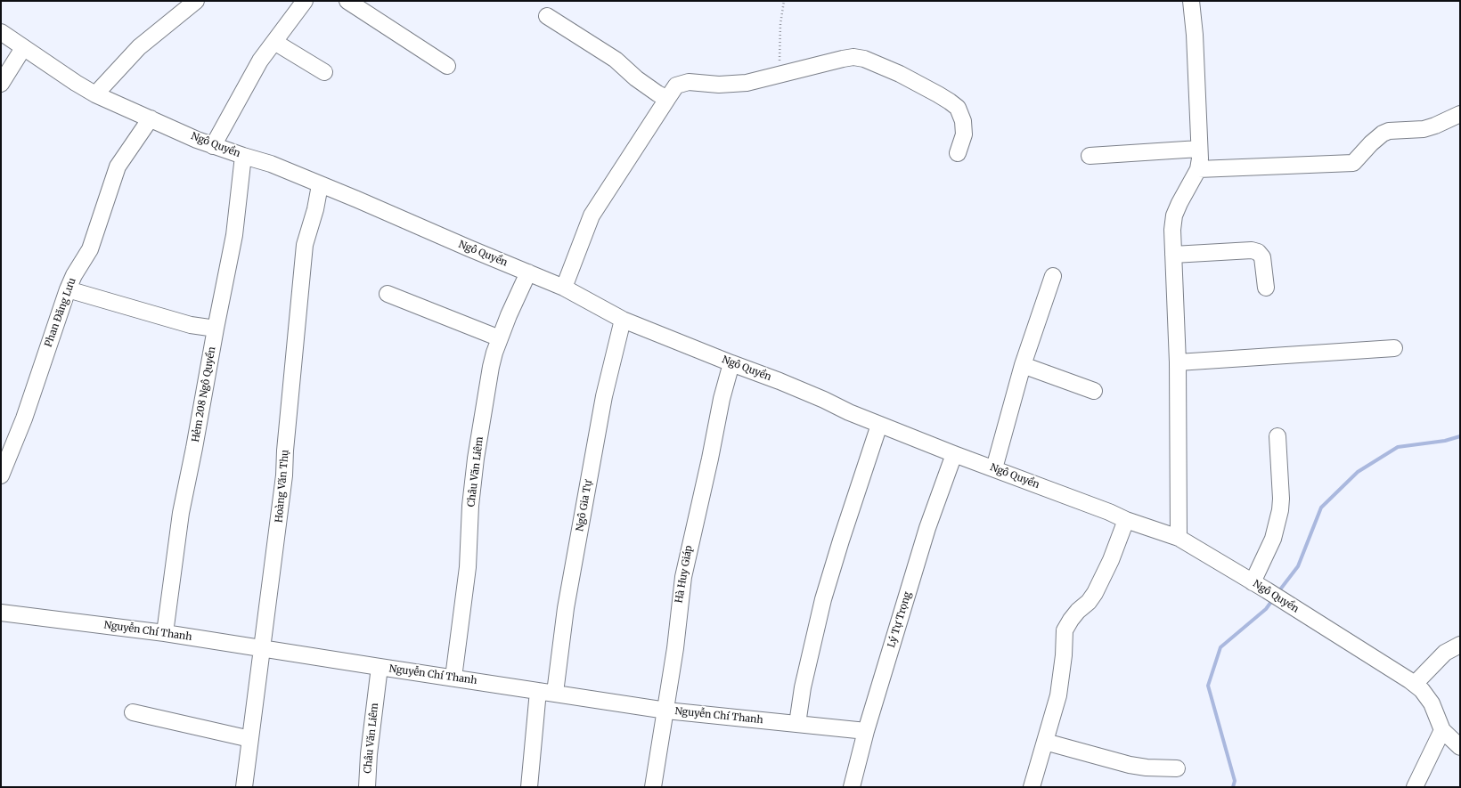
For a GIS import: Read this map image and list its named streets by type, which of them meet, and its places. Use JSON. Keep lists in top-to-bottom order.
{
  "streets": {
    "street": [
      "Ngô Quyền",
      "Phan Đăng Lưu",
      "Hẻm 208 Ngô Quyền",
      "Châu Văn Liêm",
      "Hoàng Văn Thụ",
      "Ngô Gia Tự",
      "Hà Huy Giáp",
      "Lý Tự Trọng",
      "Nguyễn Chí Thanh"
    ]
  },
  "crossings": [
    ["Ngô Quyền", "Phan Đăng Lưu"],
    ["Ngô Quyền", "Hẻm 208 Ngô Quyền"],
    ["Ngô Quyền", "Châu Văn Liêm"],
    ["Ngô Quyền", "Hoàng Văn Thụ"],
    ["Ngô Quyền", "Ngô Gia Tự"],
    ["Ngô Quyền", "Hà Huy Giáp"],
    ["Ngô Quyền", "Lý Tự Trọng"],
    ["Hẻm 208 Ngô Quyền", "Nguyễn Chí Thanh"],
    ["Châu Văn Liêm", "Nguyễn Chí Thanh"],
    ["Hoàng Văn Thụ", "Nguyễn Chí Thanh"],
    ["Ngô Gia Tự", "Nguyễn Chí Thanh"],
    ["Hà Huy Giáp", "Nguyễn Chí Thanh"],
    ["Lý Tự Trọng", "Nguyễn Chí Thanh"]
  ]
}
